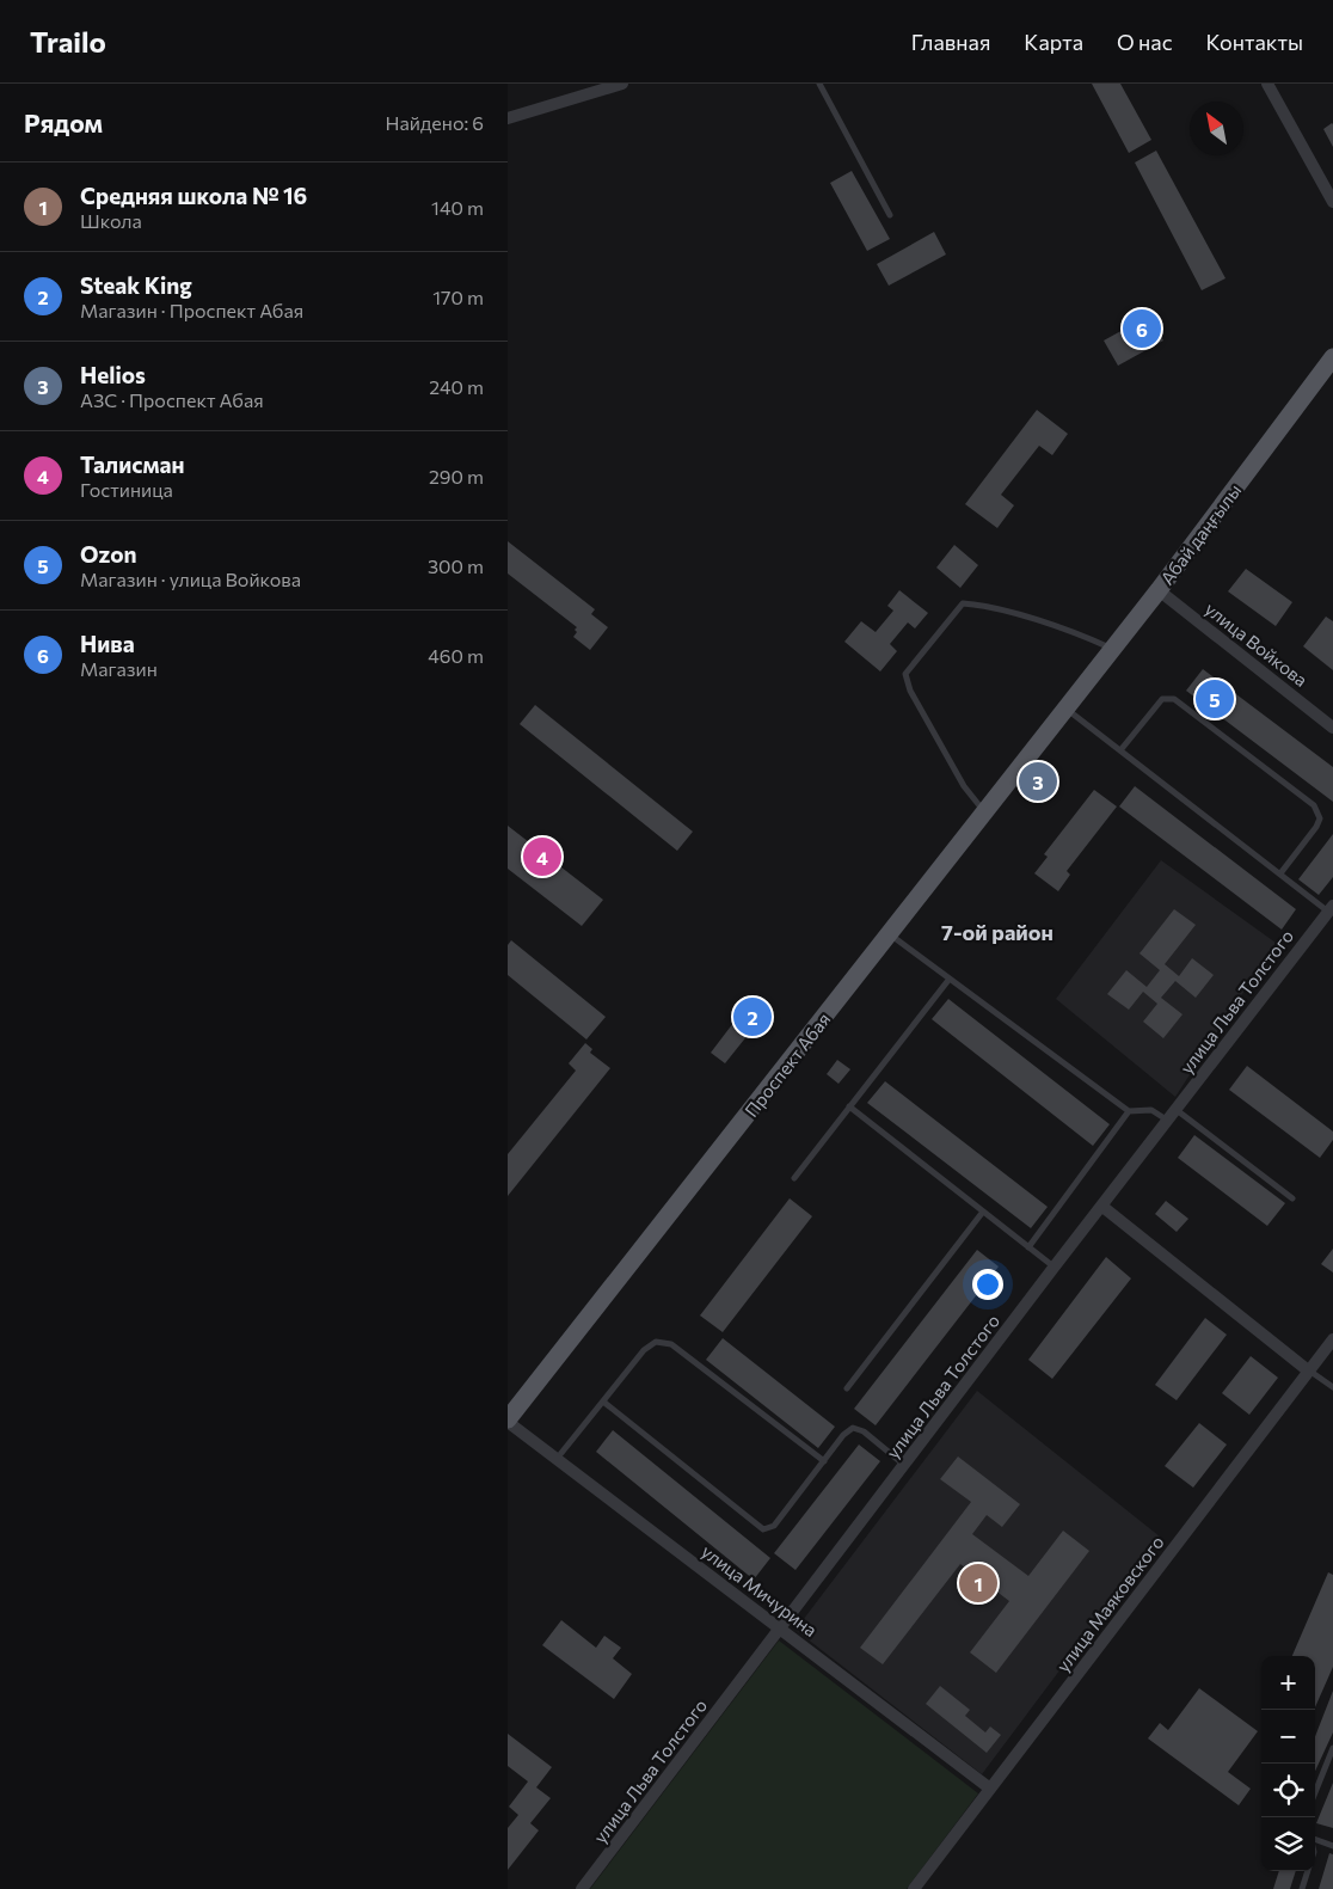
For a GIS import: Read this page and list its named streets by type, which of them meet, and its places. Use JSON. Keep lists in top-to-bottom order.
{
  "streets": {
    "main road": ["Абай даңғылы", "Проспект Абая"],
    "street": [
      "улица Войкова",
      "улица Льва Толстого",
      "улица Мичурина",
      "улица Маяковского"
    ]
  },
  "crossings": [
    ["Абай даңғылы", "улица Войкова"],
    ["Абай даңғылы", "Проспект Абая"],
    ["улица Льва Толстого", "улица Мичурина"],
    ["Проспект Абая", "улица Мичурина"],
    ["улица Мичурина", "улица Маяковского"]
  ],
  "districts": ["7-ой район"],
  "north": "top left",
  "page": {
    "header": "Trailo",
    "nav": [
      "Главная",
      "Карта",
      "О нас",
      "Контакты"
    ],
    "heading": ["Рядом", "Найдено: 6"],
    "list": [
      {
        "mark": "1",
        "name": "Средняя школа № 16",
        "note": "Школа",
        "value": "140 m"
      },
      {
        "mark": "2",
        "name": "Steak King",
        "note": "Магазин · Проспект Абая",
        "value": "170 m"
      },
      {
        "mark": "3",
        "name": "Helios",
        "note": "АЗС · Проспект Абая",
        "value": "240 m"
      },
      {
        "mark": "4",
        "name": "Талисман",
        "note": "Гостиница",
        "value": "290 m"
      },
      {
        "mark": "5",
        "name": "Ozon",
        "note": "Магазин · улица Войкова",
        "value": "300 m"
      },
      {
        "mark": "6",
        "name": "Нива",
        "note": "Магазин",
        "value": "460 m"
      }
    ],
    "pins": [
      "6",
      "5",
      "3",
      "4",
      "2",
      "1"
    ],
    "map_buttons": ["+", "−"]
  }
}
